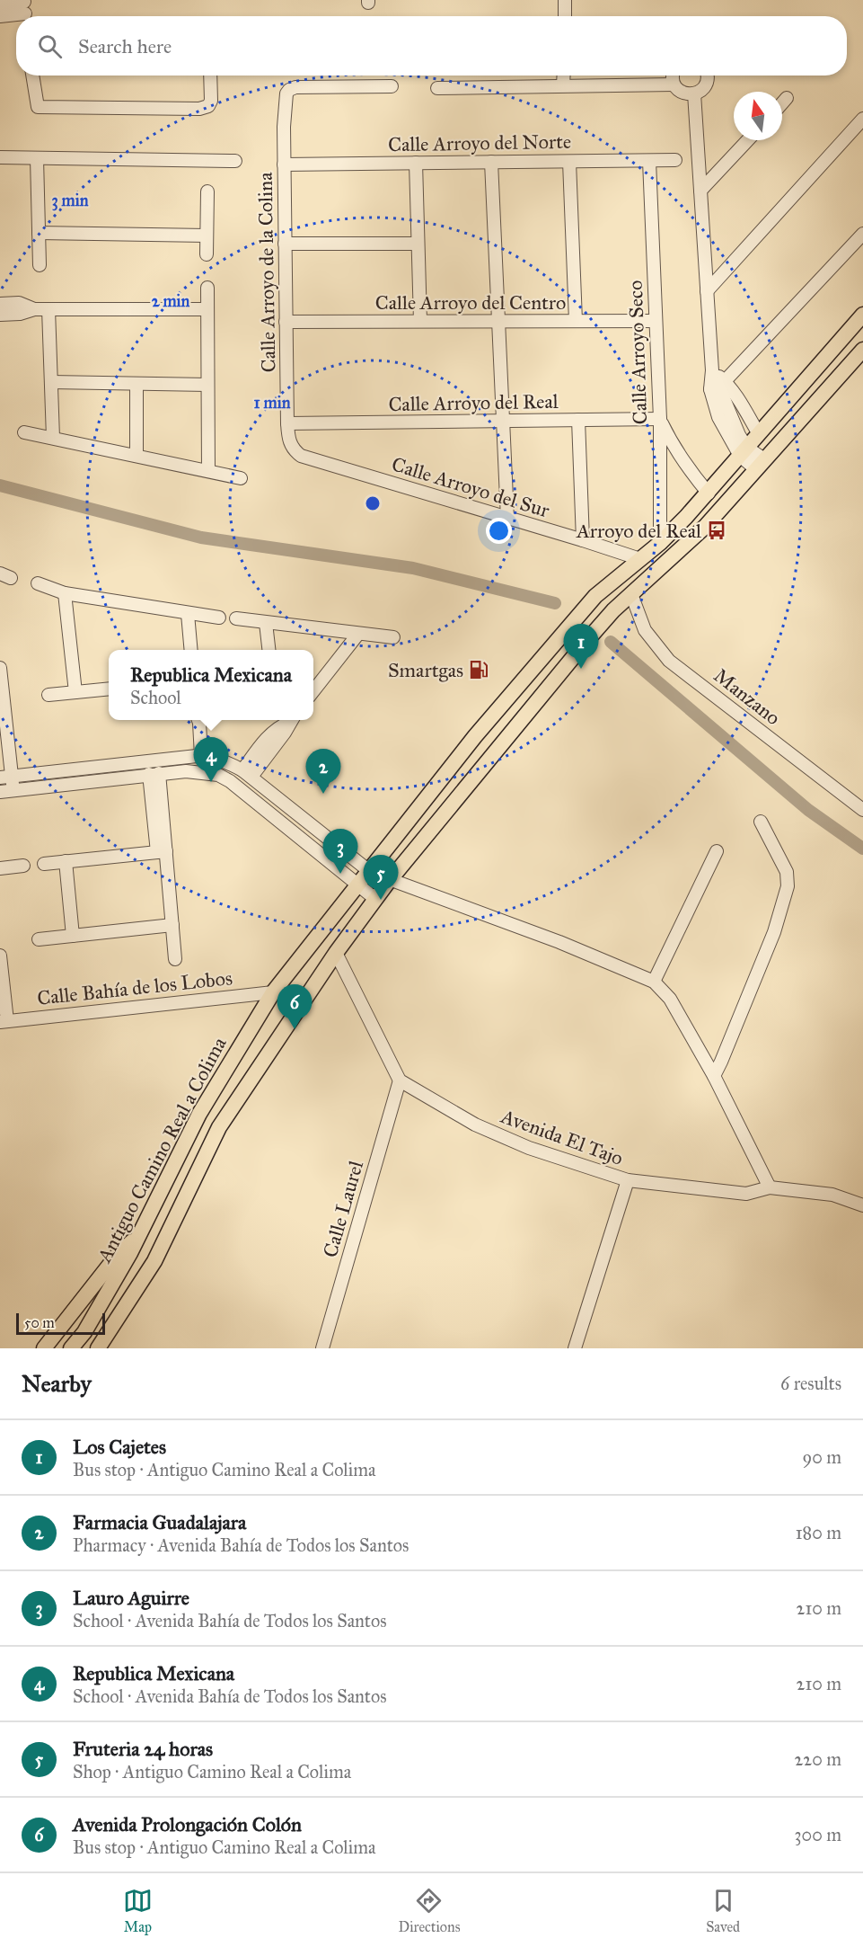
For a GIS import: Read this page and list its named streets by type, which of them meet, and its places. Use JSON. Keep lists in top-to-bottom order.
{
  "streets": {
    "main road": ["Antiguo Camino Real a Colima"],
    "street": [
      "Calle Arroyo del Norte",
      "Calle Arroyo de la Colina",
      "Calle Arroyo del Centro",
      "Calle Arroyo Seco",
      "Calle Arroyo del Real",
      "Calle Arroyo del Sur",
      "Manzano",
      "Calle Bahía de los Lobos",
      "Avenida El Tajo",
      "Calle Laurel"
    ]
  },
  "crossings": [
    ["Calle Arroyo del Norte", "Calle Arroyo de la Colina"],
    ["Calle Arroyo del Norte", "Calle Arroyo Seco"],
    ["Calle Arroyo de la Colina", "Calle Arroyo del Centro"],
    ["Calle Arroyo de la Colina", "Calle Arroyo del Real"],
    ["Calle Arroyo de la Colina", "Calle Arroyo del Sur"],
    ["Calle Arroyo del Centro", "Calle Arroyo Seco"],
    ["Calle Arroyo Seco", "Calle Arroyo del Real"],
    ["Calle Arroyo Seco", "Antiguo Camino Real a Colima"],
    ["Calle Arroyo del Sur", "Antiguo Camino Real a Colima"],
    ["Manzano", "Antiguo Camino Real a Colima"],
    ["Calle Bahía de los Lobos", "Antiguo Camino Real a Colima"],
    ["Avenida El Tajo", "Calle Laurel"]
  ],
  "places": {
    "bus stop": ["Arroyo del Real"],
    "fuel station": ["Smartgas"]
  },
  "scale_bar": "50 m",
  "north": "top",
  "page": {
    "search": "Search here",
    "pins": [
      "1",
      "4",
      "2",
      "3",
      "5",
      "6"
    ],
    "popup": ["Republica Mexicana", "School"],
    "scale": "50 m",
    "heading": ["Nearby", "6 results"],
    "list": [
      {
        "mark": "1",
        "name": "Los Cajetes",
        "note": "Bus stop · Antiguo Camino Real a Colima",
        "value": "90 m"
      },
      {
        "mark": "2",
        "name": "Farmacia Guadalajara",
        "note": "Pharmacy · Avenida Bahía de Todos los Santos",
        "value": "180 m"
      },
      {
        "mark": "3",
        "name": "Lauro Aguirre",
        "note": "School · Avenida Bahía de Todos los Santos",
        "value": "210 m"
      },
      {
        "mark": "4",
        "name": "Republica Mexicana",
        "note": "School · Avenida Bahía de Todos los Santos",
        "value": "210 m"
      },
      {
        "mark": "5",
        "name": "Fruteria 24 horas",
        "note": "Shop · Antiguo Camino Real a Colima",
        "value": "220 m"
      },
      {
        "mark": "6",
        "name": "Avenida Prolongación Colón",
        "note": "Bus stop · Antiguo Camino Real a Colima",
        "value": "300 m"
      }
    ],
    "nav": ["Map", "Directions", "Saved"]
  },
  "rings": ["3 min", "2 min", "1 min"]
}
